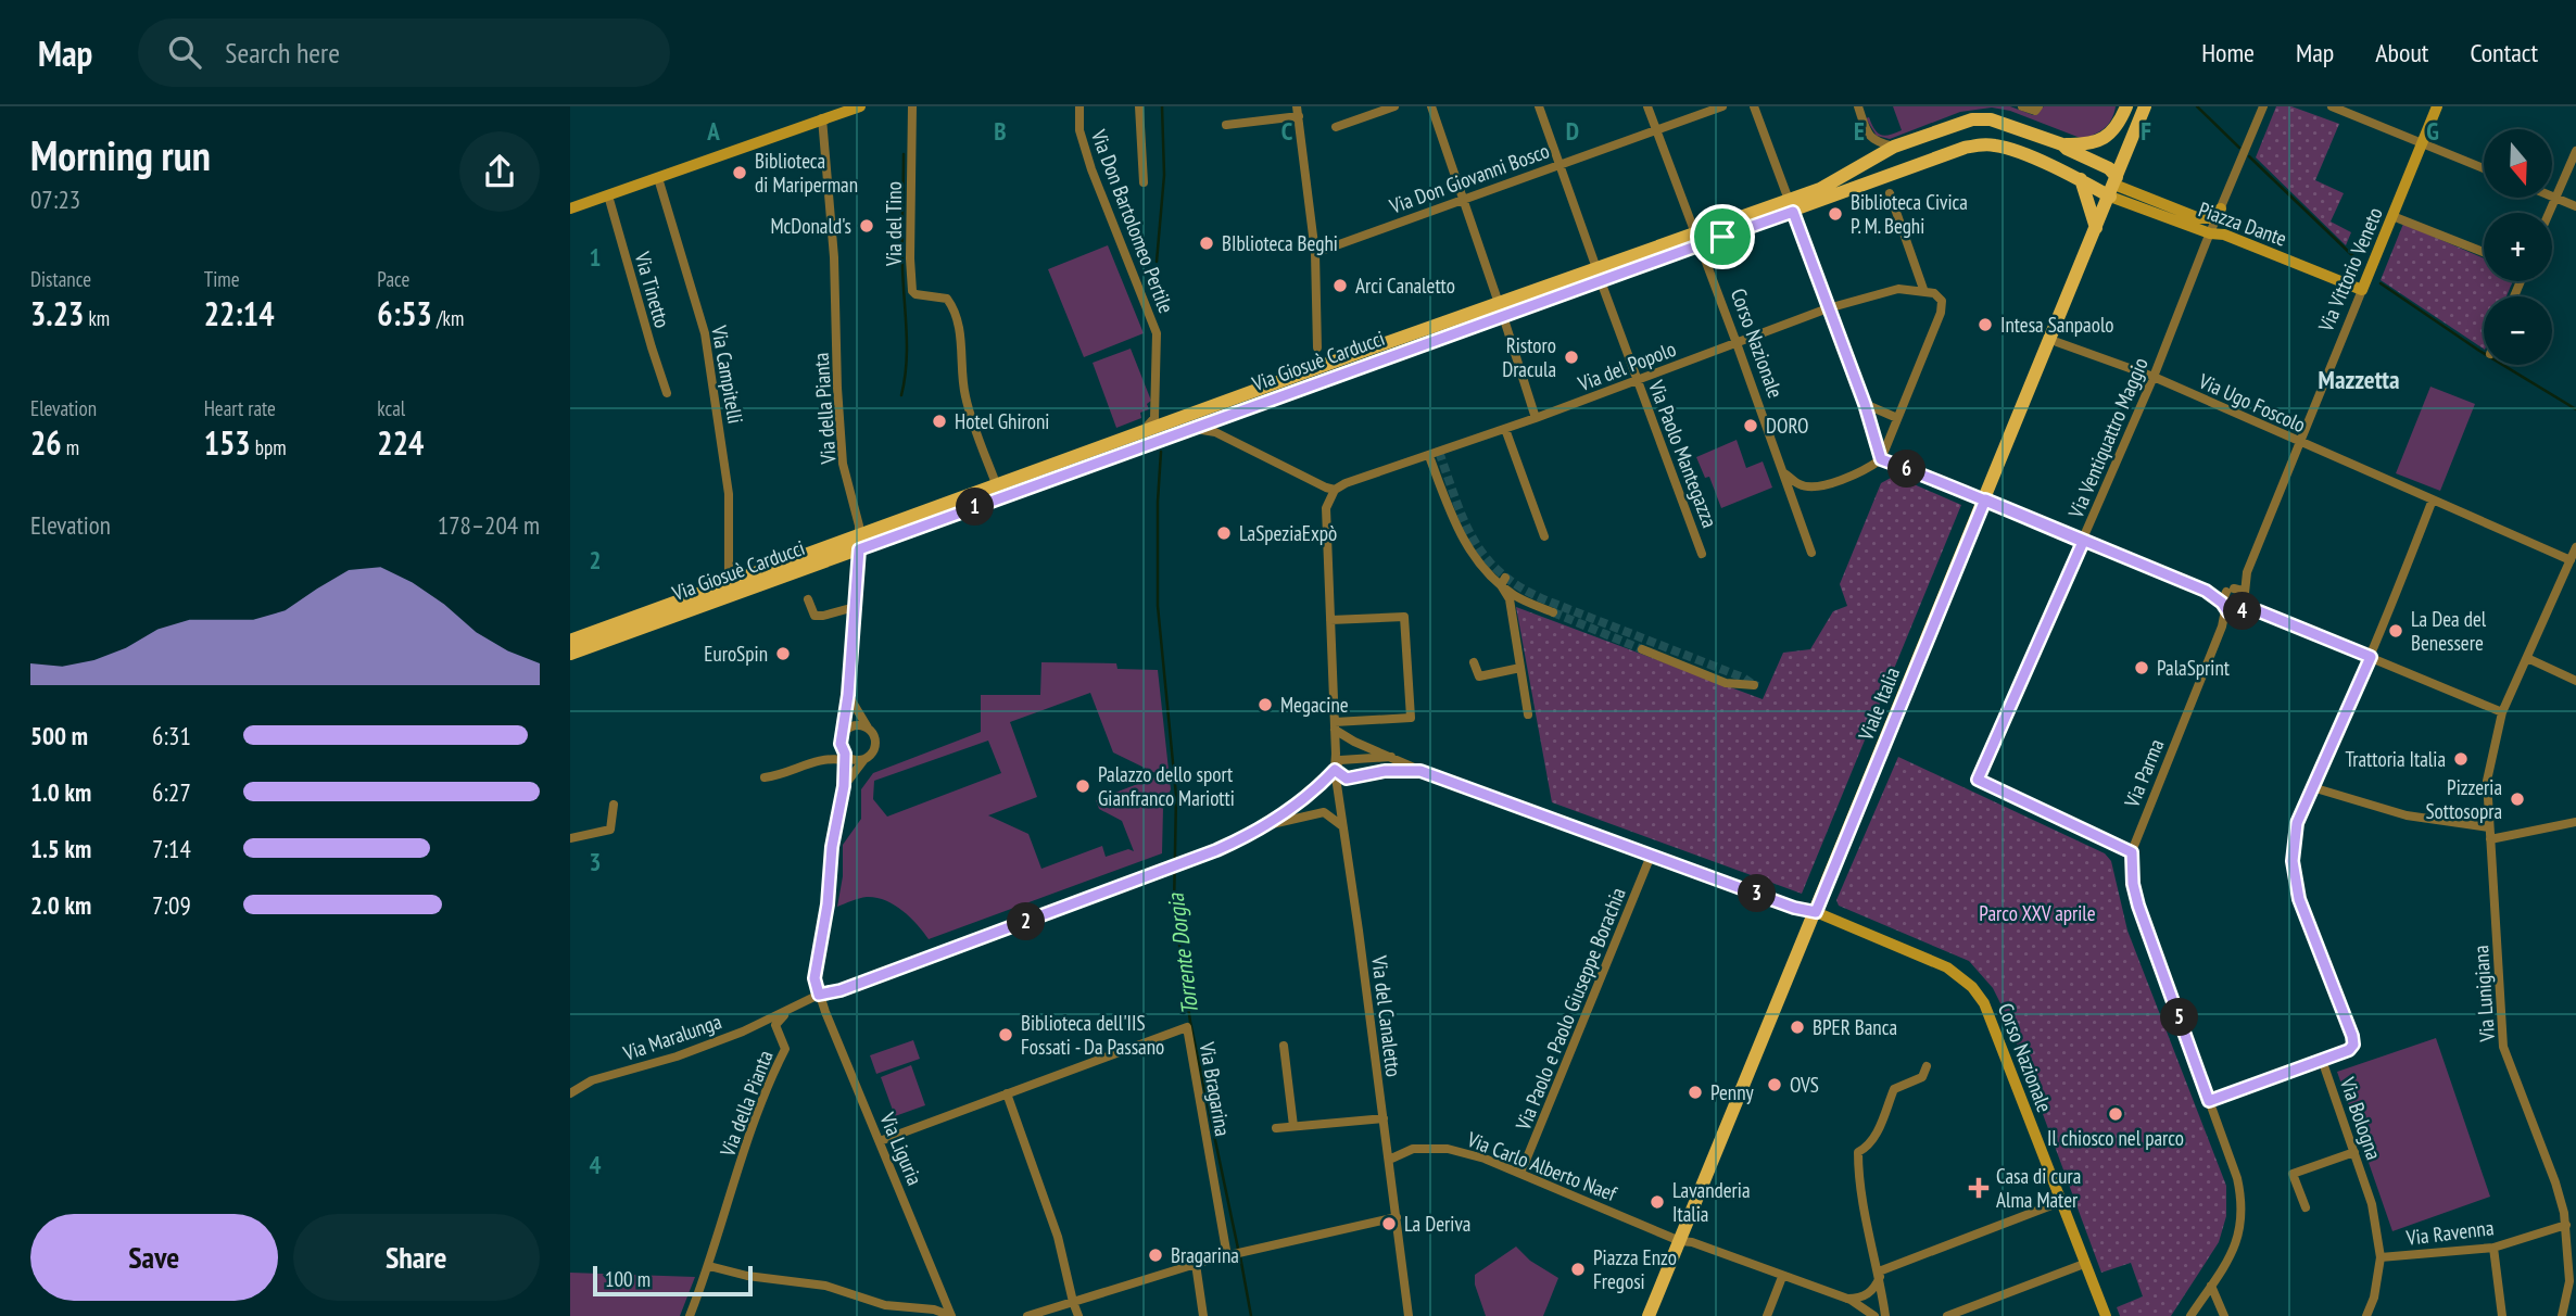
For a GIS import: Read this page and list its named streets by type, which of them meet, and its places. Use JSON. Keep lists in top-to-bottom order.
{
  "streets": {
    "main road": ["Via Giosuè Carducci", "Viale Italia"],
    "street": [
      "Via Don Giovanni Bosco",
      "Via Don Bartolomeo Pertile",
      "Via del Tino",
      "Piazza Dante",
      "Via Vittorio Veneto",
      "Via Tinetto",
      "Corso Nazionale",
      "Via del Popolo",
      "Via Campitelli",
      "Via Ugo Foscolo",
      "Via della Pianta",
      "Via Ventiquattro Maggio",
      "Via Paolo Mantegazza",
      "Via Parma",
      "Via Lunigiana",
      "Via Paolo e Paolo Giuseppe Borachia",
      "Via del Canaletto",
      "Via Maralunga",
      "Via Bragarina",
      "Via Bologna",
      "Via Liguria",
      "Via Carlo Alberto Naef",
      "Via Ravenna"
    ]
  },
  "crossings": [
    ["Via Don Giovanni Bosco", "Corso Nazionale"],
    ["Via Don Giovanni Bosco", "Via Paolo Mantegazza"],
    ["Via Don Bartolomeo Pertile", "Via Giosuè Carducci"],
    ["Via del Tino", "Via Giosuè Carducci"],
    ["Piazza Dante", "Via Vittorio Veneto"],
    ["Piazza Dante", "Via Giosuè Carducci"],
    ["Piazza Dante", "Via Ventiquattro Maggio"],
    ["Piazza Dante", "Viale Italia"],
    ["Via Vittorio Veneto", "Via Ugo Foscolo"],
    ["Via Vittorio Veneto", "Via Parma"],
    ["Corso Nazionale", "Via Giosuè Carducci"],
    ["Corso Nazionale", "Via del Popolo"],
    ["Corso Nazionale", "Viale Italia"],
    ["Via Giosuè Carducci", "Via Campitelli"],
    ["Via Giosuè Carducci", "Via della Pianta"],
    ["Via Giosuè Carducci", "Via Paolo Mantegazza"],
    ["Via Giosuè Carducci", "Viale Italia"],
    ["Via del Popolo", "Via Paolo Mantegazza"],
    ["Via del Popolo", "Via del Canaletto"],
    ["Via Ugo Foscolo", "Via Ventiquattro Maggio"],
    ["Via Ugo Foscolo", "Via Lunigiana"],
    ["Via della Pianta", "Via Maralunga"],
    ["Via Ventiquattro Maggio", "Via Parma"],
    ["Viale Italia", "Via Carlo Alberto Naef"],
    ["Via Lunigiana", "Via Ravenna"],
    ["Via Paolo e Paolo Giuseppe Borachia", "Via Carlo Alberto Naef"],
    ["Via del Canaletto", "Via Carlo Alberto Naef"],
    ["Via Bragarina", "Via Liguria"],
    ["Via Bologna", "Via Ravenna"]
  ],
  "districts": ["Mazzetta"],
  "water": ["Torrente Dorgia"],
  "parks": ["Parco XXV aprile"],
  "places": {
    "other": [
      "Biblioteca di Mariperman",
      "Biblioteca Civica P. M. Beghi",
      "McDonald's",
      "BIblioteca Beghi",
      "Arci Canaletto",
      "Intesa Sanpaolo",
      "Ristoro Dracula",
      "Hotel Ghironi",
      "DORO",
      "LaSpeziaExpò",
      "La Dea del Benessere",
      "EuroSpin",
      "PalaSprint",
      "Megacine",
      "Trattoria Italia",
      "Palazzo dello sport Gianfranco Mariotti",
      "Pizzeria Sottosopra",
      "BPER Banca",
      "Biblioteca dell'IIS Fossati - Da Passano",
      "OVS",
      "Penny",
      "Il chiosco nel parco",
      "Lavanderia Italia",
      "La Deriva",
      "Bragarina",
      "Piazza Enzo Fregosi"
    ],
    "health": ["Casa di cura Alma Mater"]
  },
  "scale_bar": "100 m",
  "north": "bottom",
  "page": {
    "header": "Map",
    "search": "Search here",
    "nav": [
      "Home",
      "Map",
      "About",
      "Contact"
    ],
    "heading": ["Morning run", "07:23"],
    "map_buttons": ["+", "−"],
    "stats": [
      ["Distance", "3.23 km"],
      ["Time", "22:14"],
      ["Pace", "6:53 /km"],
      ["Elevation", "26 m"],
      ["Heart rate", "153 bpm"],
      ["kcal", "224"]
    ],
    "pins": [
      "6",
      "1",
      "4",
      "3",
      "2",
      "5"
    ],
    "chart": ["Elevation", "178–204 m"],
    "list": [
      {
        "name": "500 m",
        "note": "6:31"
      },
      {
        "name": "1.0 km",
        "note": "6:27"
      },
      {
        "name": "1.5 km",
        "note": "7:14"
      },
      {
        "name": "2.0 km",
        "note": "7:09"
      }
    ],
    "buttons": ["Save", "Share"],
    "scale": "100 m"
  },
  "grid": {
    "columns": [
      "A",
      "B",
      "C",
      "D",
      "E",
      "F",
      "G"
    ],
    "rows": [
      "1",
      "2",
      "3",
      "4"
    ]
  }
}
